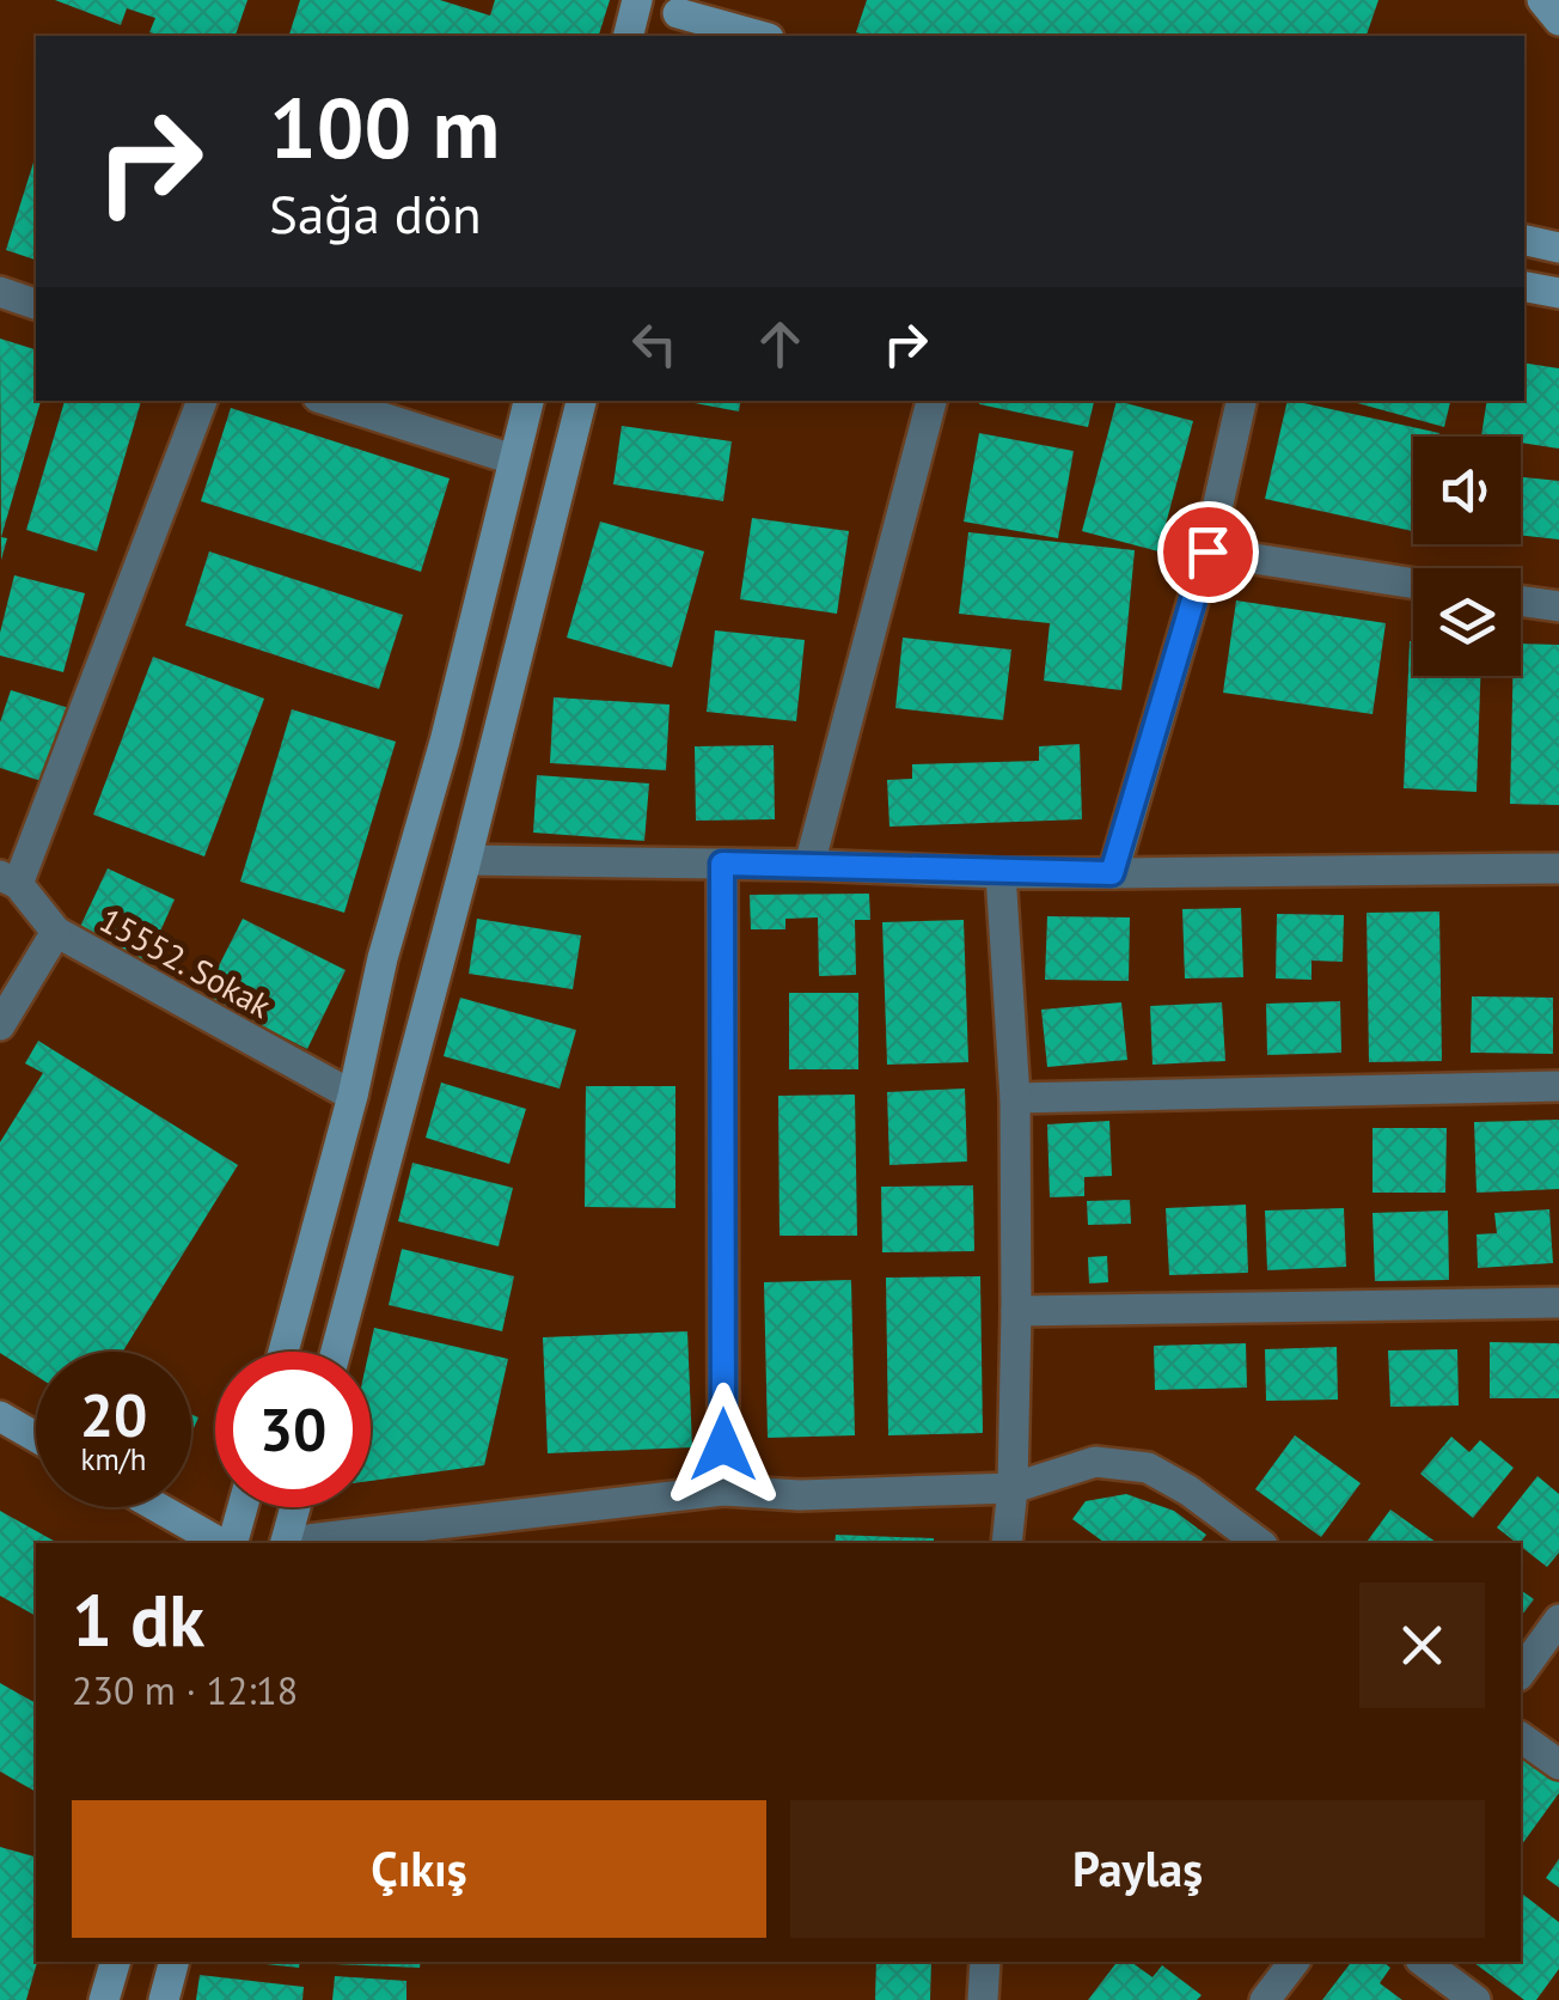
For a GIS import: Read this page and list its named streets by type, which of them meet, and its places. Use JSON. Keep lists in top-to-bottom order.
{
  "streets": {
    "street": ["15552. Sokak"]
  },
  "page": {
    "turn": ["100 m", "Sağa dön"],
    "speed": "20 km/h",
    "limit": "30",
    "heading": ["1 dk", "230 m · 12:18"],
    "buttons": ["Çıkış", "Paylaş"]
  }
}
